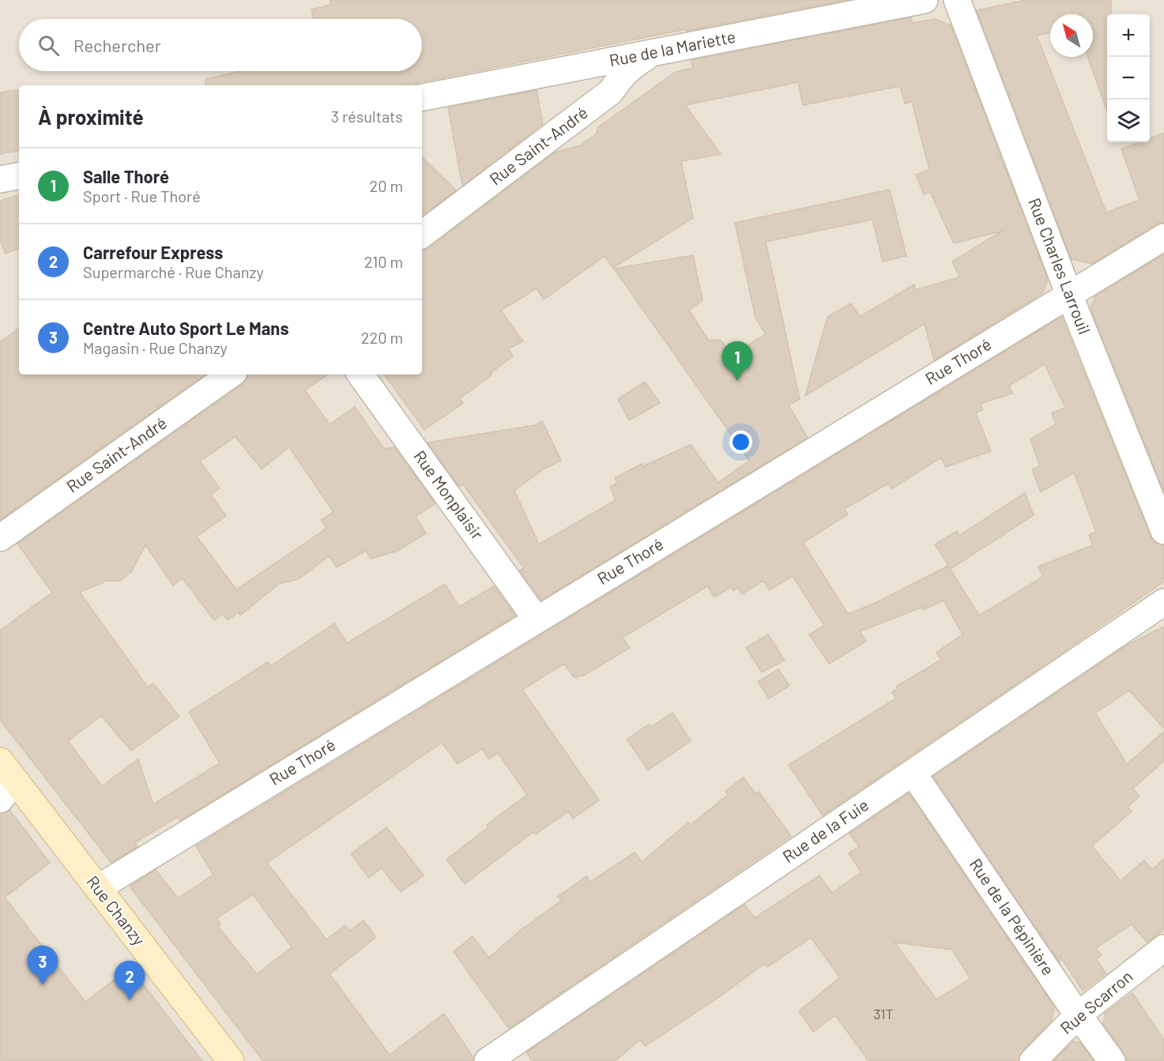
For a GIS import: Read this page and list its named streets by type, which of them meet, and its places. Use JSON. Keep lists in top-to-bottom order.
{
  "streets": {
    "main road": ["Rue Chanzy"],
    "street": [
      "Rue de la Mariette",
      "Rue Saint-André",
      "Rue Charles Larrouil",
      "Rue Thoré",
      "Rue Monplaisir",
      "Rue de la Fuie",
      "Rue de la Pépinière",
      "Rue Scarron"
    ]
  },
  "crossings": [
    ["Rue de la Mariette", "Rue Saint-André"],
    ["Rue Charles Larrouil", "Rue Thoré"],
    ["Rue Thoré", "Rue Monplaisir"],
    ["Rue Thoré", "Rue Chanzy"],
    ["Rue de la Fuie", "Rue de la Pépinière"],
    ["Rue de la Pépinière", "Rue Scarron"]
  ],
  "house_numbers": ["31T"],
  "north": "top left",
  "page": {
    "map_buttons": ["+", "−"],
    "search": "Rechercher",
    "heading": ["À proximité", "3 résultats"],
    "list": [
      {
        "mark": "1",
        "name": "Salle Thoré",
        "note": "Sport · Rue Thoré",
        "value": "20 m"
      },
      {
        "mark": "2",
        "name": "Carrefour Express",
        "note": "Supermarché · Rue Chanzy",
        "value": "210 m"
      },
      {
        "mark": "3",
        "name": "Centre Auto Sport Le Mans",
        "note": "Magasin · Rue Chanzy",
        "value": "220 m"
      }
    ],
    "pins": ["1", "3", "2"]
  }
}
